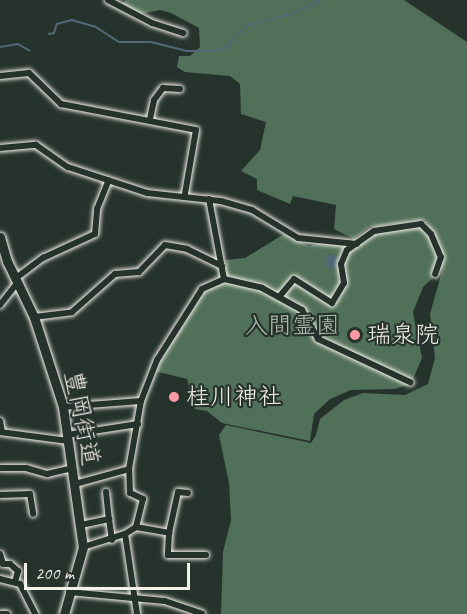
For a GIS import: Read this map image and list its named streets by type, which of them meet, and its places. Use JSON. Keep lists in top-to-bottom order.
{
  "streets": {
    "main road": ["豊岡街道"]
  },
  "parks": ["入間霊園"],
  "places": ["瑞泉院", "桂川神社"],
  "scale_bar": "200 m"
}
